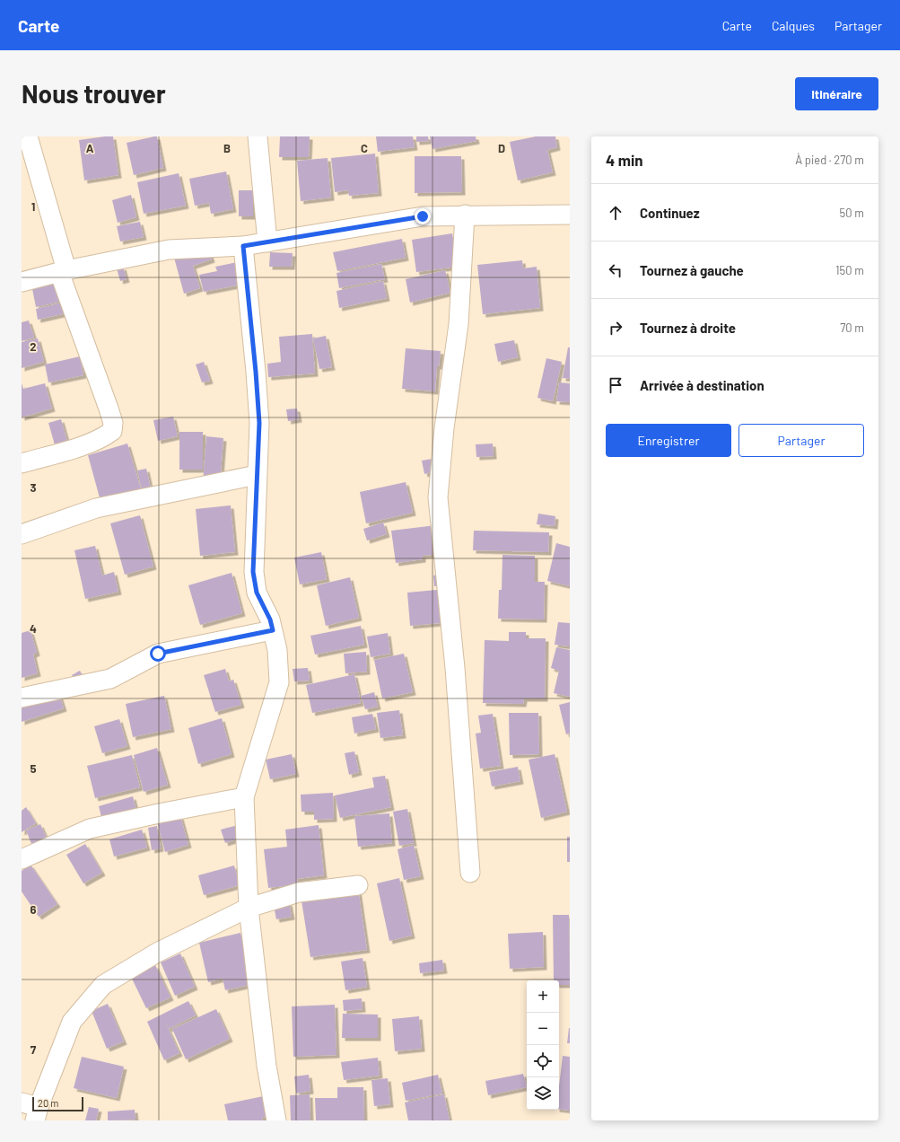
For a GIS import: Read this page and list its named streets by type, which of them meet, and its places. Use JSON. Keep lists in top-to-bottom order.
{
  "scale_bar": "20 m",
  "page": {
    "header": "Carte",
    "nav": ["Carte", "Calques", "Partager"],
    "buttons": [
      "Itinéraire",
      ["Enregistrer", "Partager"]
    ],
    "title": "Nous trouver",
    "heading": ["4 min", "À pied · 270 m"],
    "list": [
      ["Continuez", "50 m"],
      ["Tournez à gauche", "150 m"],
      ["Tournez à droite", "70 m"],
      "Arrivée à destination"
    ],
    "map_buttons": ["+", "−"],
    "scale": "20 m"
  },
  "grid": {
    "columns": [
      "A",
      "B",
      "C",
      "D"
    ],
    "rows": [
      "1",
      "2",
      "3",
      "4",
      "5",
      "6",
      "7"
    ]
  }
}
